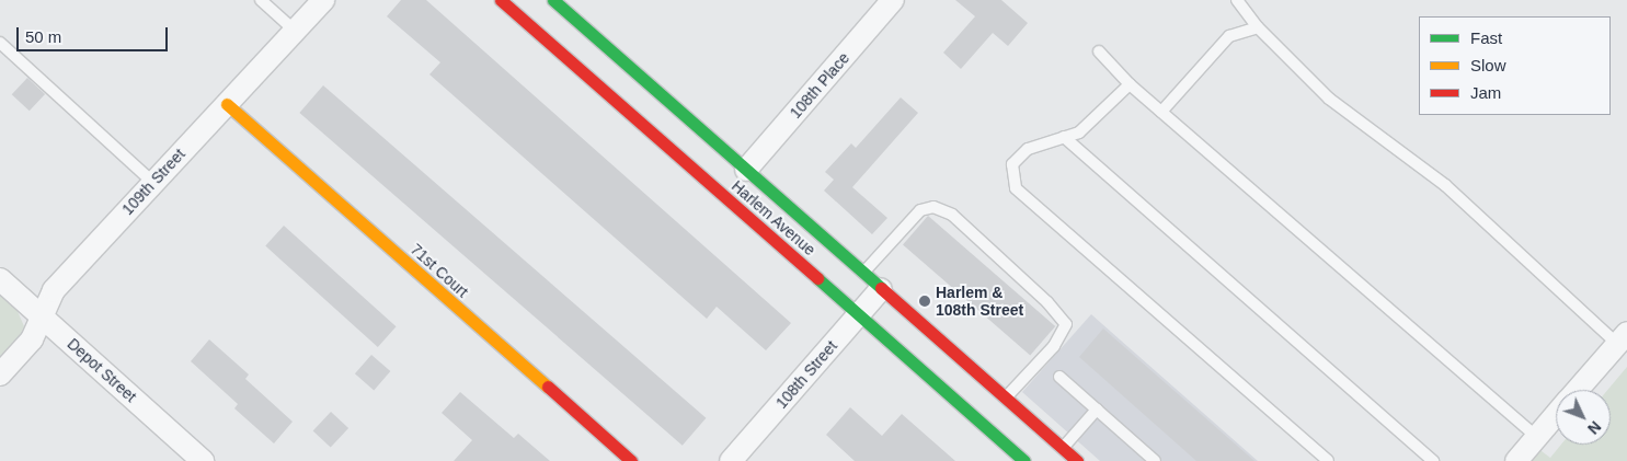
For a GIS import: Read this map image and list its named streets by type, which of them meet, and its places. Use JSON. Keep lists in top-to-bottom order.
{
  "streets": {
    "main road": ["Harlem Avenue", "71st Court"],
    "street": [
      "108th Place",
      "109th Street",
      "Depot Street",
      "108th Street"
    ]
  },
  "crossings": [
    ["108th Place", "Harlem Avenue"],
    ["109th Street", "71st Court"],
    ["109th Street", "Depot Street"],
    ["Harlem Avenue", "108th Street"]
  ],
  "places": ["Harlem & 108th Street"],
  "legend": ["Fast", "Slow", "Jam"],
  "scale_bar": "50 m",
  "north": "bottom right"
}
